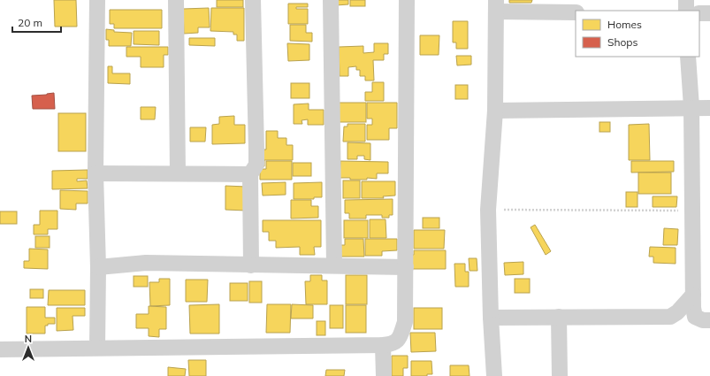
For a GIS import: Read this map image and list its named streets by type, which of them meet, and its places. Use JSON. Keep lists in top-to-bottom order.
{
  "legend": ["Homes", "Shops"],
  "scale_bar": "20 m",
  "north": "top"
}
